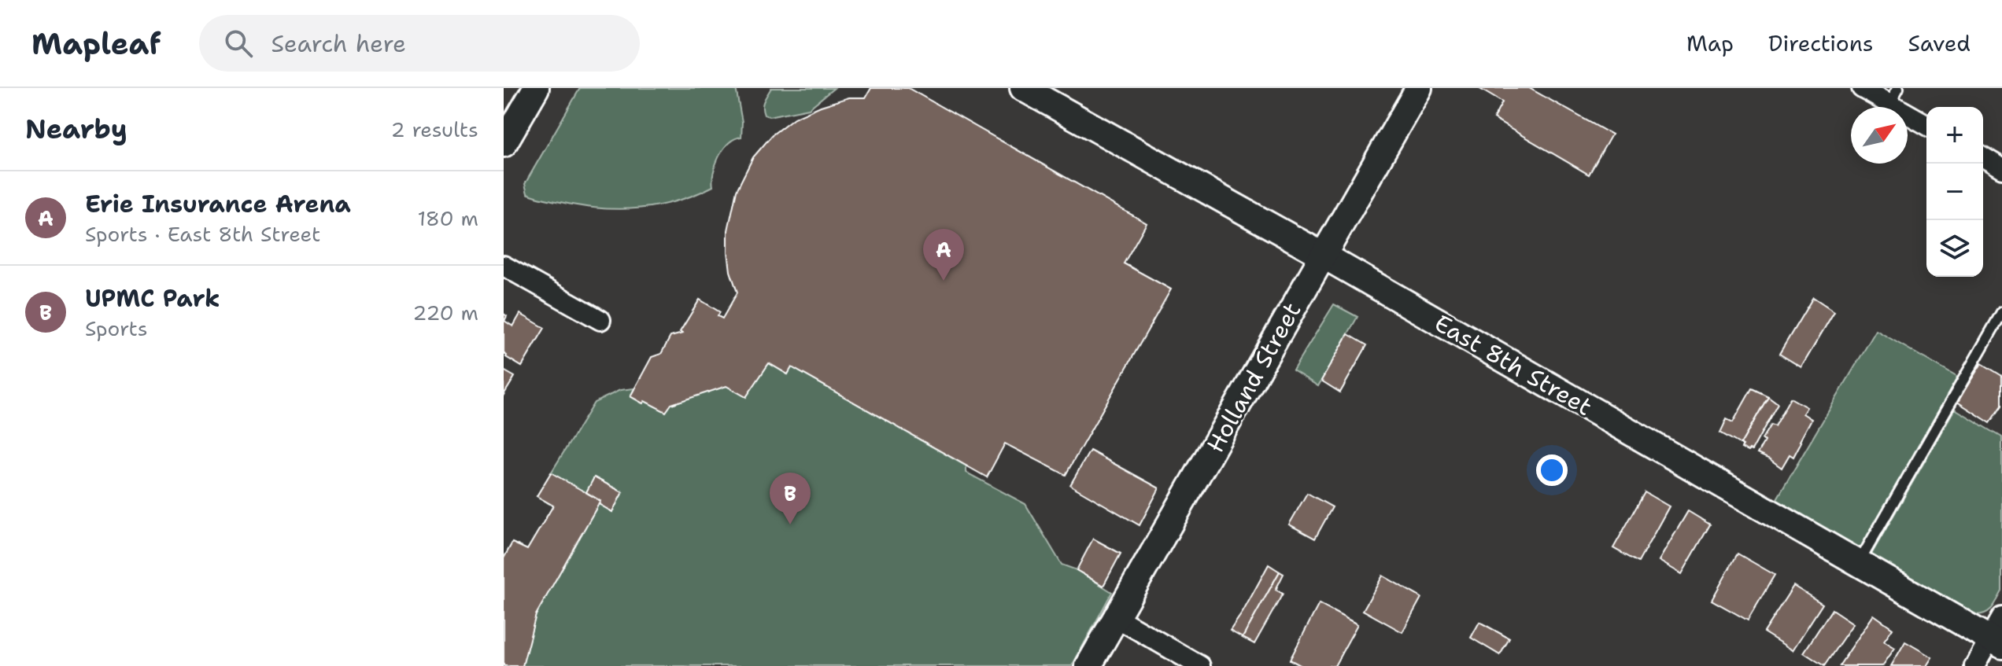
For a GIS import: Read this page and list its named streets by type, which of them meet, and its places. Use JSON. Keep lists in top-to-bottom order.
{
  "streets": {
    "street": ["East 8th Street", "Holland Street"]
  },
  "crossings": [
    ["East 8th Street", "Holland Street"]
  ],
  "north": "top right",
  "page": {
    "header": "Mapleaf",
    "search": "Search here",
    "nav": ["Map", "Directions", "Saved"],
    "heading": ["Nearby", "2 results"],
    "map_buttons": ["+", "−"],
    "list": [
      {
        "mark": "A",
        "name": "Erie Insurance Arena",
        "note": "Sports · East 8th Street",
        "value": "180 m"
      },
      {
        "mark": "B",
        "name": "UPMC Park",
        "note": "Sports",
        "value": "220 m"
      }
    ],
    "pins": ["A", "B"]
  }
}
